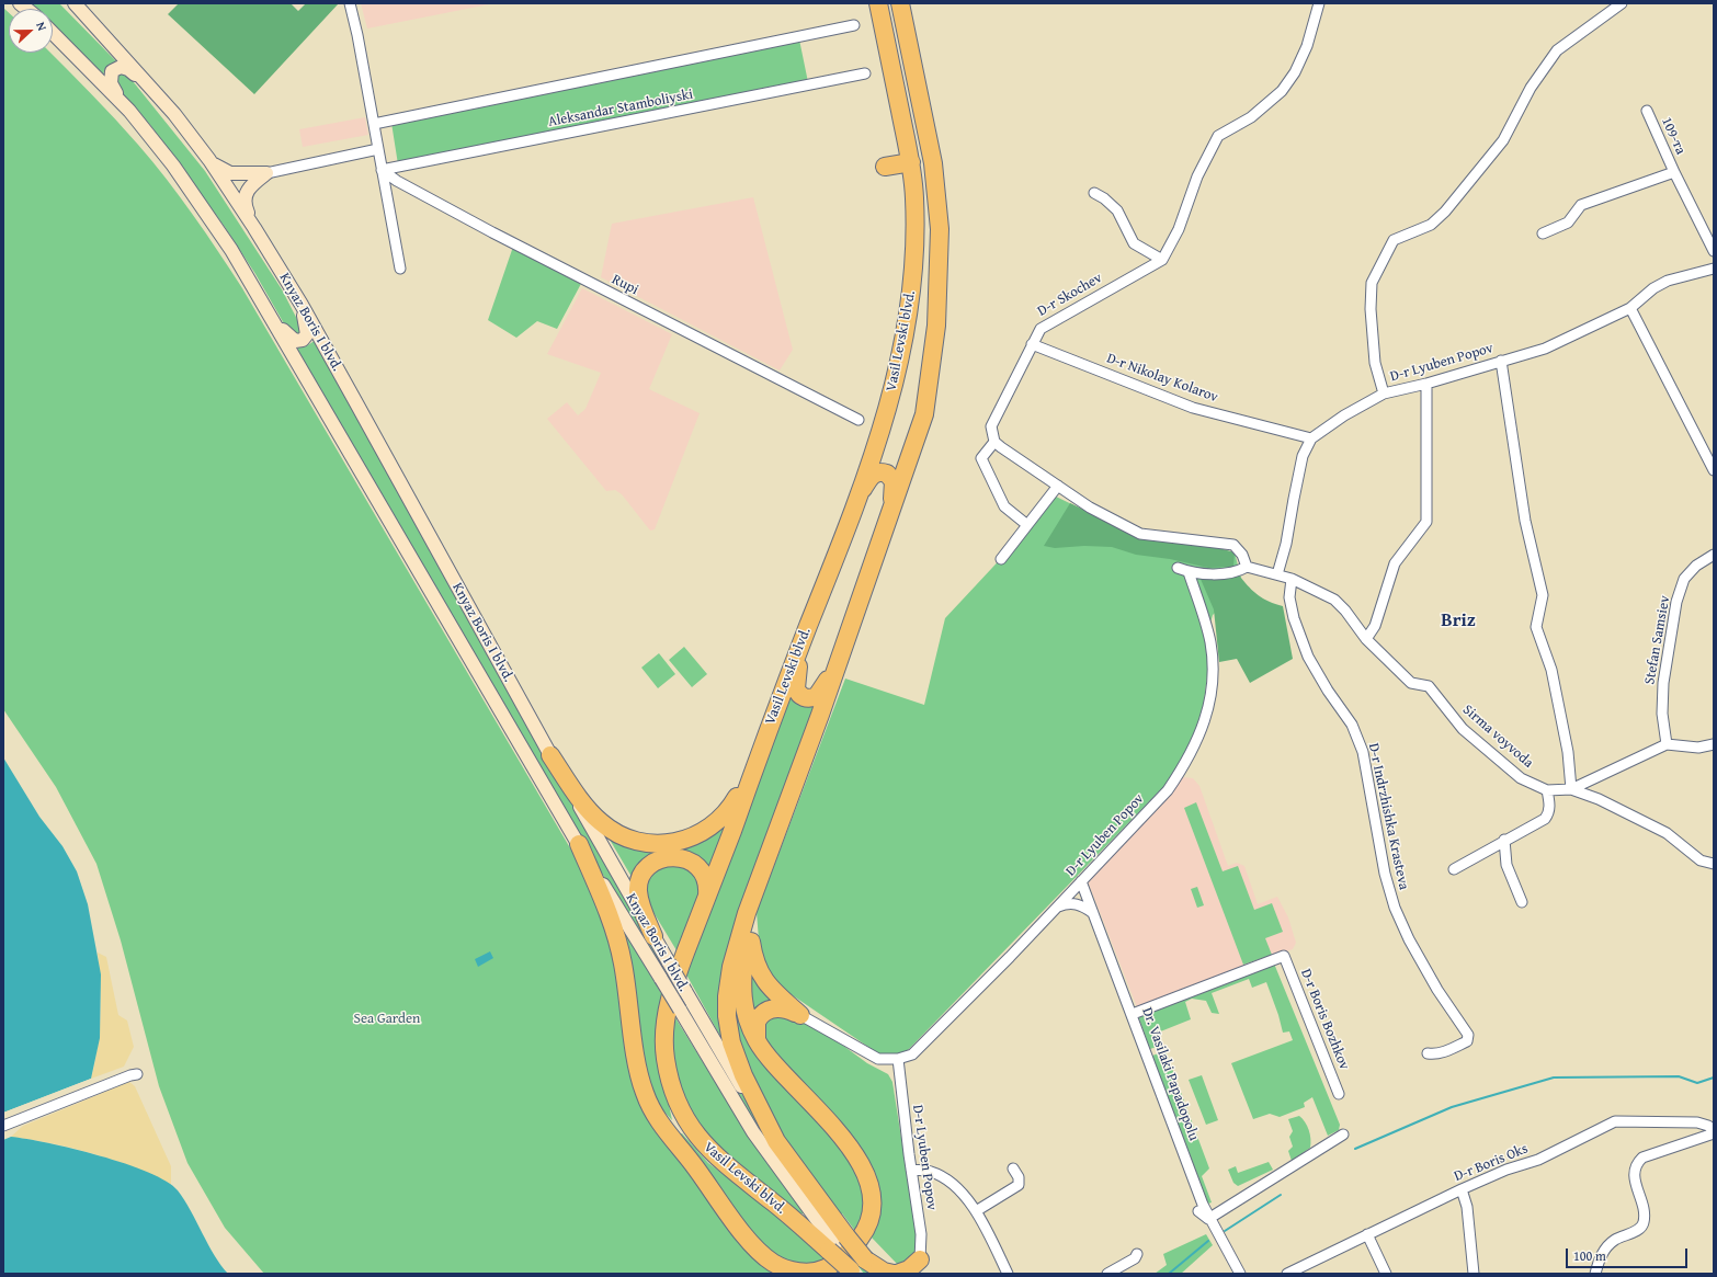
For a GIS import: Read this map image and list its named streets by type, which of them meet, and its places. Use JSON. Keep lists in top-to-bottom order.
{
  "streets": {
    "highway": ["Knyaz Boris I blvd.", "Vasil Levski blvd."],
    "street": [
      "Aleksandar Stamboliyski",
      "109-та",
      "Rupi",
      "D-r Skochev",
      "D-r Lyuben Popov",
      "D-r Nikolay Kolarov",
      "Stefan Samsiev",
      "Sirma voyvoda",
      "D-r Indrzhishka Krasteva",
      "D-r Boris Bozhkov",
      "Dr. Vasilaki Papadopolu",
      "D-r Boris Oks"
    ]
  },
  "crossings": [
    ["Aleksandar Stamboliyski", "Rupi"],
    ["D-r Skochev", "D-r Nikolay Kolarov"],
    ["Knyaz Boris I blvd.", "Vasil Levski blvd."],
    ["D-r Lyuben Popov", "D-r Nikolay Kolarov"],
    ["D-r Lyuben Popov", "Sirma voyvoda"],
    ["D-r Lyuben Popov", "Dr. Vasilaki Papadopolu"],
    ["Sirma voyvoda", "D-r Indrzhishka Krasteva"],
    ["D-r Boris Bozhkov", "Dr. Vasilaki Papadopolu"]
  ],
  "districts": ["Briz"],
  "parks": ["Sea Garden"],
  "scale_bar": "100 m",
  "north": "right"
}
